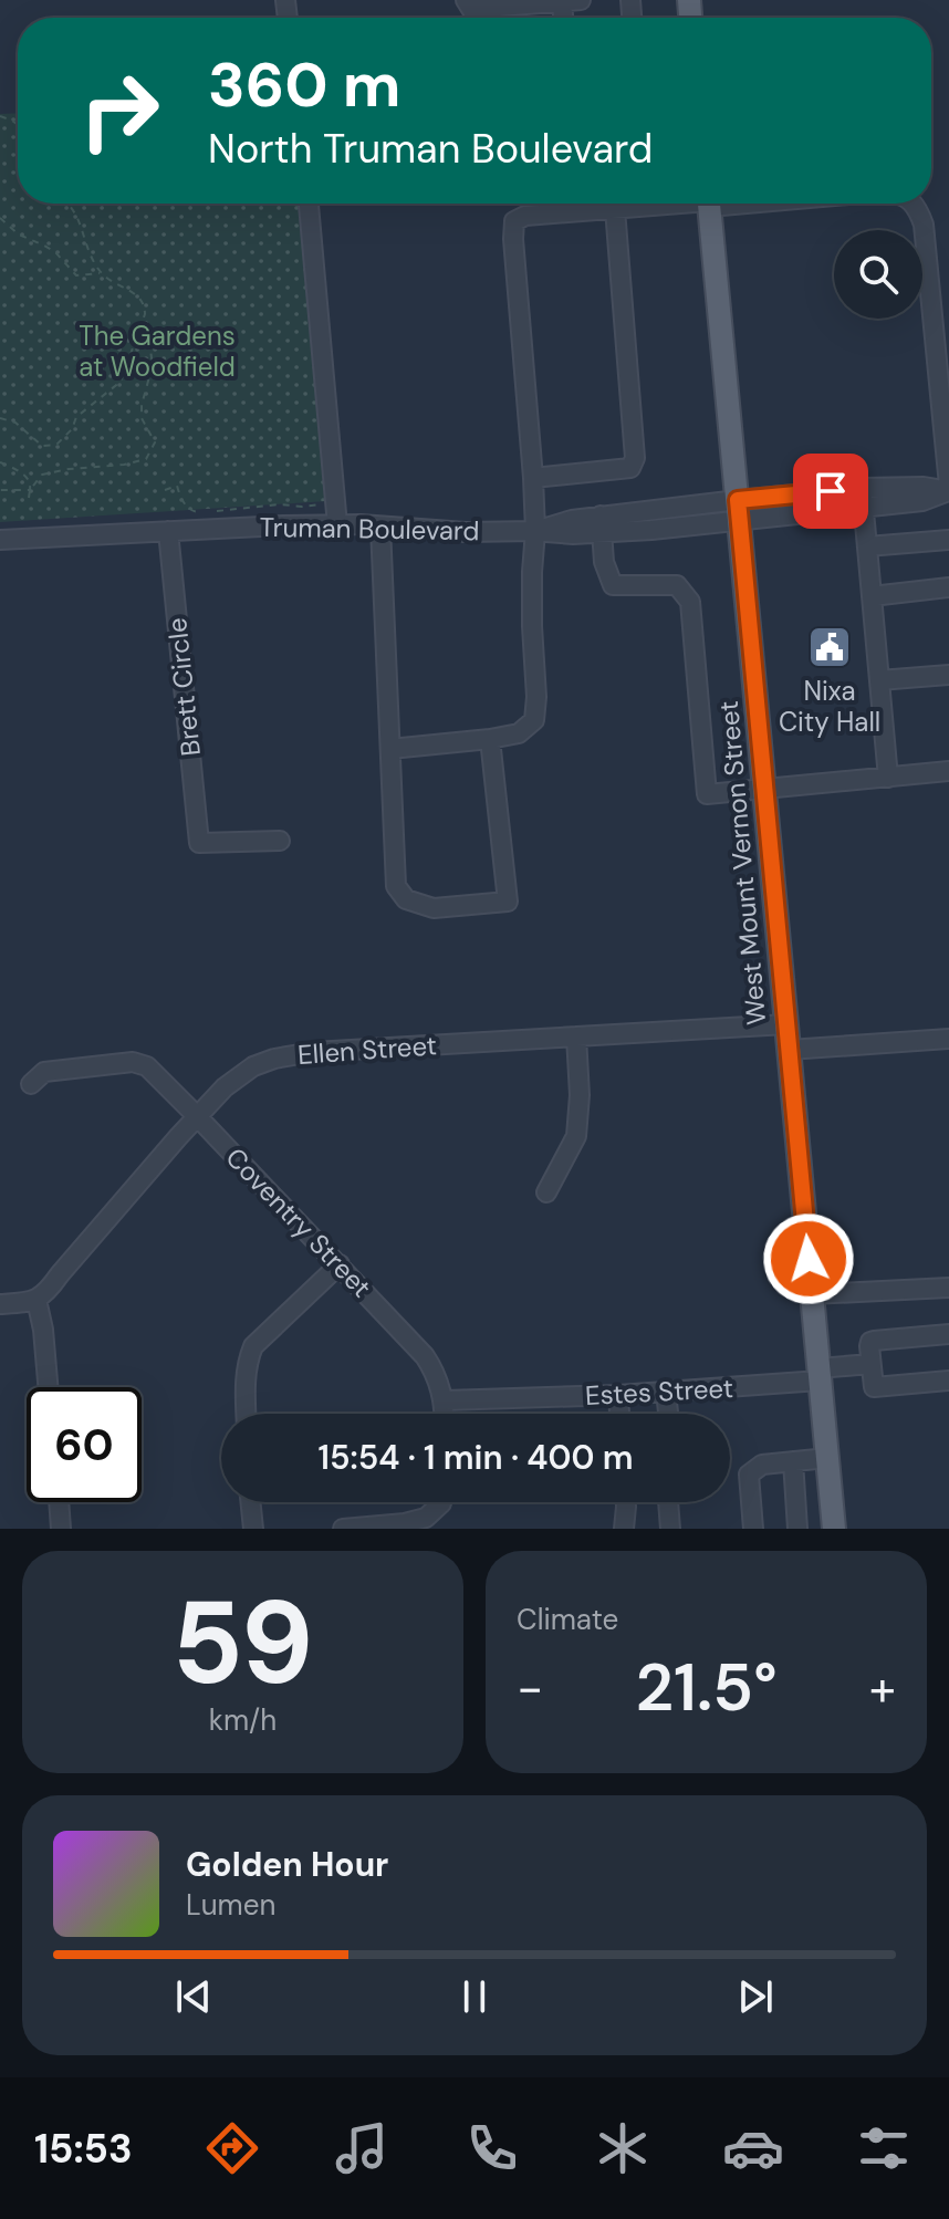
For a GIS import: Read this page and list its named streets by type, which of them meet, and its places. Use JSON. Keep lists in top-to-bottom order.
{
  "streets": {
    "main road": ["West Mount Vernon Street"],
    "street": [
      "Truman Boulevard",
      "Brett Circle",
      "Ellen Street",
      "Coventry Street",
      "Estes Street"
    ]
  },
  "crossings": [
    ["Truman Boulevard", "Brett Circle"],
    ["Truman Boulevard", "West Mount Vernon Street"],
    ["West Mount Vernon Street", "Ellen Street"],
    ["West Mount Vernon Street", "Estes Street"],
    ["Ellen Street", "Coventry Street"],
    ["Coventry Street", "Estes Street"]
  ],
  "parks": ["The Gardens at Woodfield"],
  "places": {
    "public building": ["Nixa City Hall"]
  },
  "page": {
    "turn": ["360 m", "North Truman Boulevard"],
    "limit": "60",
    "trip": "15:54 · 1 min · 400 m",
    "tile": [
      ["59", "km/h"],
      "Climate"
    ],
    "heat": ["−", "21.5°", "+"],
    "song": ["Golden Hour", "Lumen"],
    "tabs": "15:53"
  }
}
